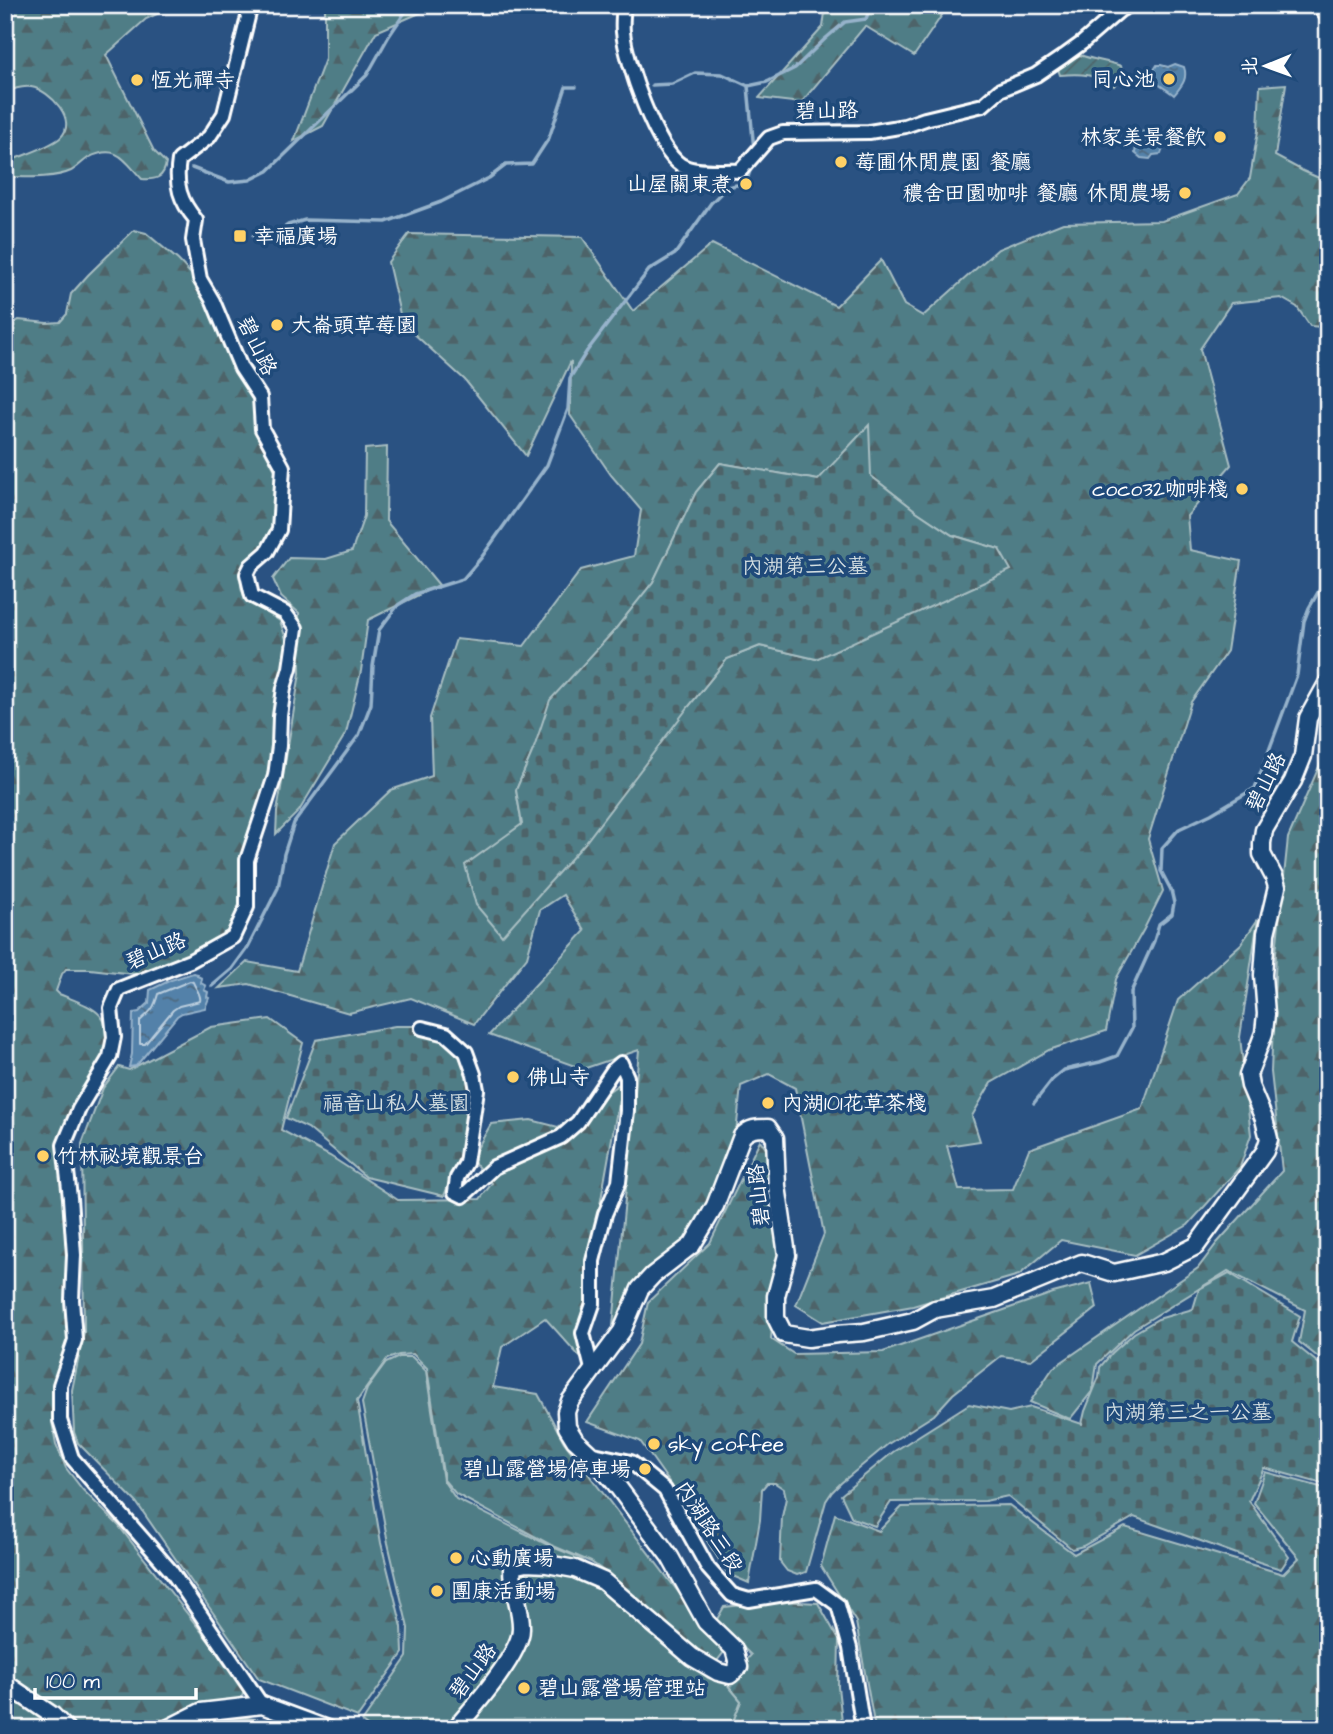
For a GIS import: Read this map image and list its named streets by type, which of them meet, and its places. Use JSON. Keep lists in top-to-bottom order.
{
  "streets": {
    "street": ["碧山路", "內湖路三段"]
  },
  "crossings": [
    ["碧山路", "內湖路三段"]
  ],
  "parks": ["內湖第三公墓", "福音山私人墓園", "內湖第三之一公墓"],
  "places": {
    "other": [
      "同心池",
      "恆光禪寺",
      "林家美景餐飲",
      "莓圃休閒農園 餐廳",
      "山屋關東煮",
      "穠舍田園咖啡 餐廳 休閒農場",
      "大崙頭草莓園",
      "coco32咖啡棧",
      "佛山寺",
      "內湖101花草茶棧",
      "竹林祕境觀景台",
      "sky coffee",
      "碧山露營場停車場",
      "心動廣場",
      "團康活動場",
      "碧山露營場管理站"
    ],
    "transit": ["幸福廣場"]
  },
  "scale_bar": "100 m",
  "north": "left"
}
